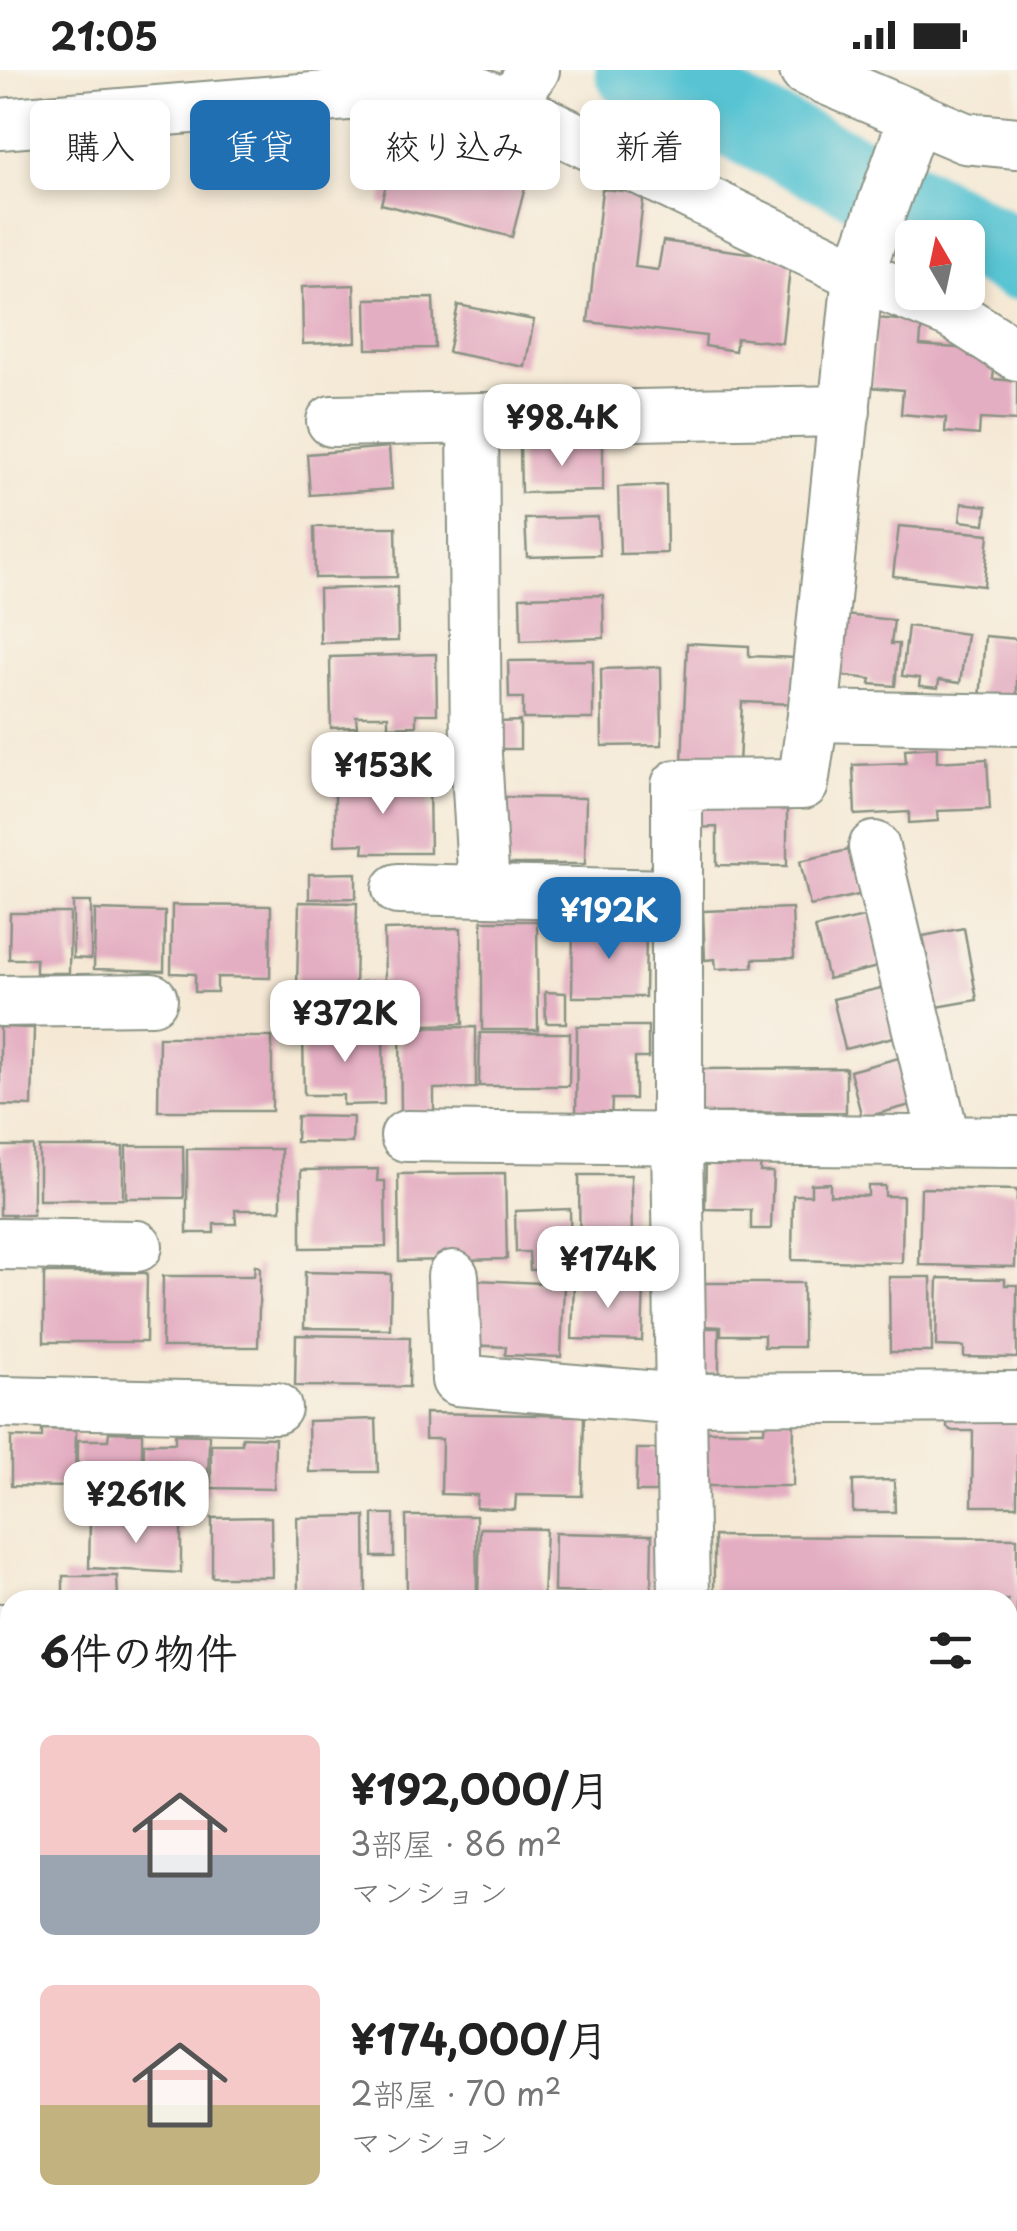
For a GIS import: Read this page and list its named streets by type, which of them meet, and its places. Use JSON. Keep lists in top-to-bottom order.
{
  "north": "top",
  "page": {
    "status": "21:05",
    "chip": [
      "購入",
      "賃貸",
      "絞り込み",
      "新着"
    ],
    "price": [
      "¥98.4K",
      "¥153K",
      "¥192K",
      "¥372K",
      "¥174K",
      "¥261K"
    ],
    "heading": "6件の物件",
    "list": [
      {
        "name": "¥192,000/月",
        "note": "3部屋 · 86 m² · マンション"
      },
      {
        "name": "¥174,000/月",
        "note": "2部屋 · 70 m² · マンション"
      }
    ]
  }
}
